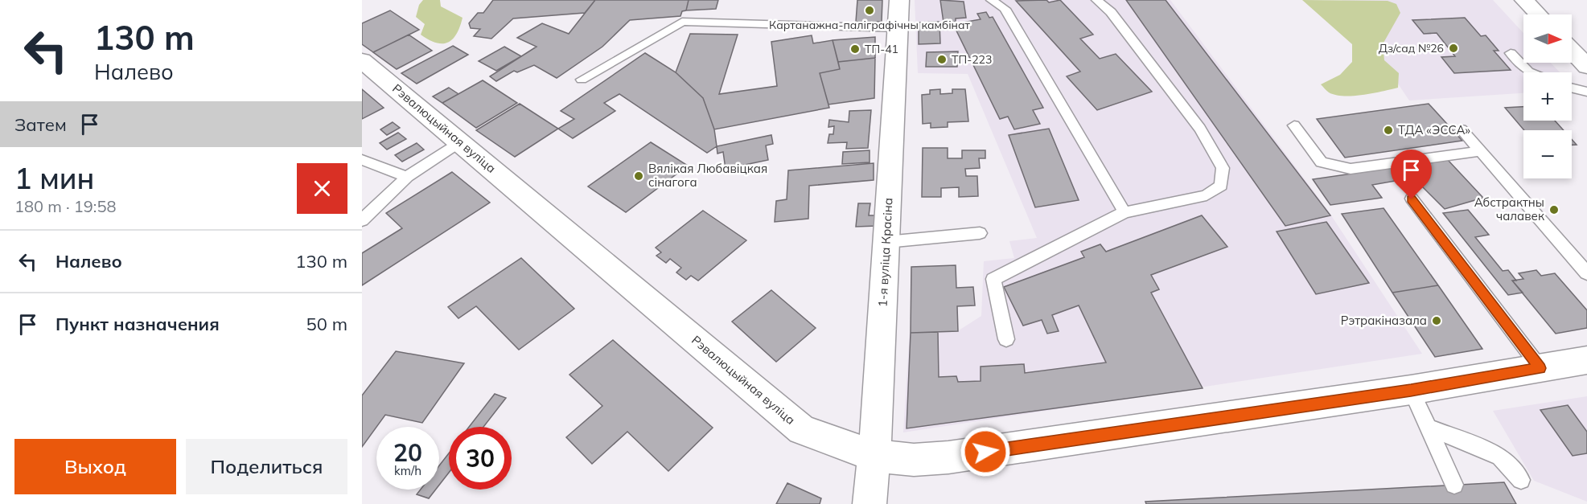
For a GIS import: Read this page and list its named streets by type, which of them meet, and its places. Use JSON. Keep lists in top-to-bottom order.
{
  "streets": {
    "street": ["Рэвалюцыйная вуліца", "1-я вуліца Красіна"]
  },
  "crossings": [
    ["Рэвалюцыйная вуліца", "1-я вуліца Красіна"]
  ],
  "places": [
    "Картанажна-паліграфічны камбінат",
    "Дз/сад №26",
    "ТП-41",
    "ТП-223",
    "ТДА «ЭССА»",
    "Вялікая Любавіцкая сінагога",
    "Абстрактны чалавек",
    "Рэтракіназала"
  ],
  "north": "right",
  "page": {
    "turn": ["130 m", "Налево"],
    "map_buttons": ["+", "−"],
    "then": "Затем",
    "heading": ["1 мин", "180 m · 19:58"],
    "list": [
      {
        "name": "Налево",
        "value": "130 m"
      },
      {
        "name": "Пункт назначения",
        "value": "50 m"
      }
    ],
    "speed": "20 km/h",
    "limit": "30",
    "buttons": ["Выход", "Поделиться"]
  }
}
